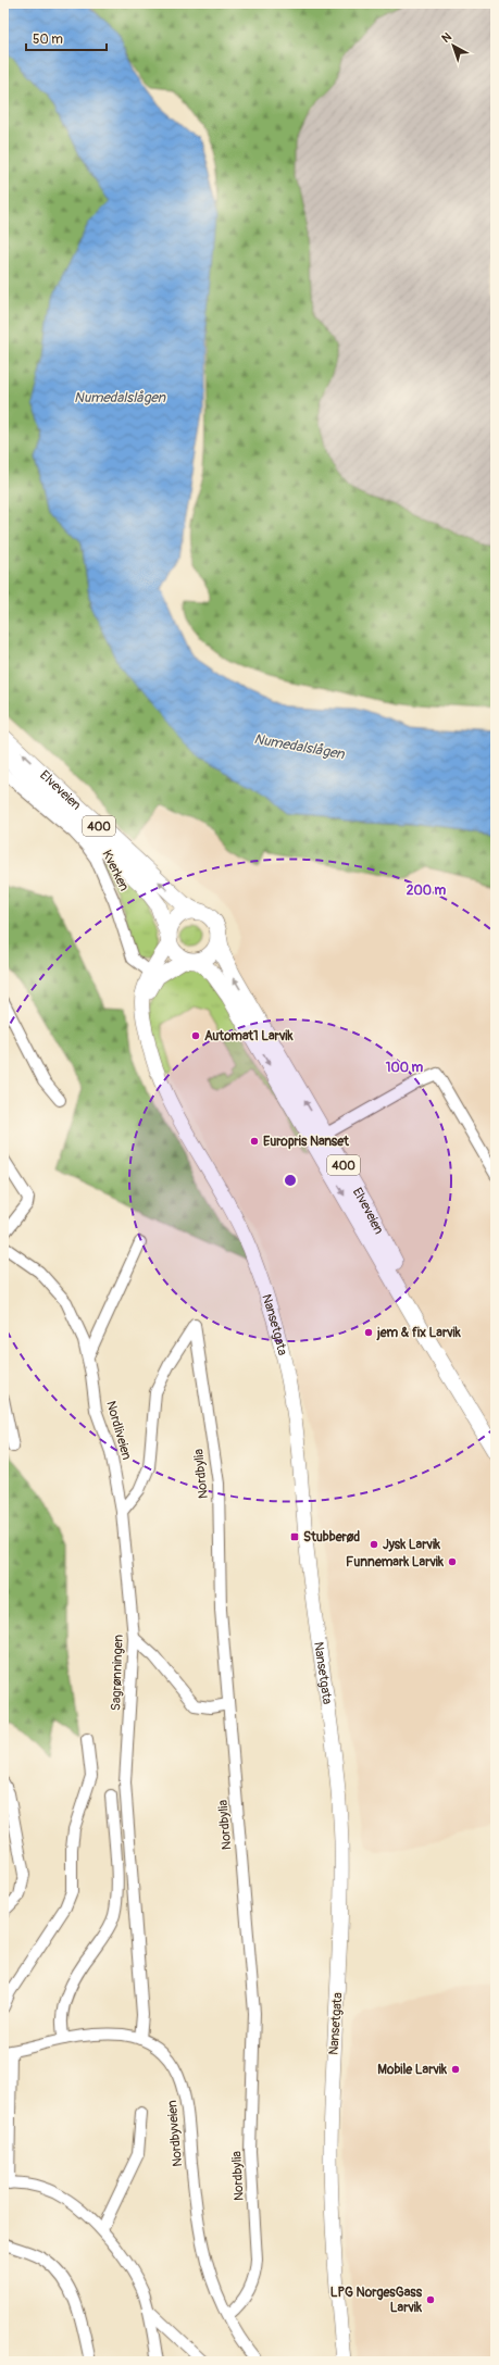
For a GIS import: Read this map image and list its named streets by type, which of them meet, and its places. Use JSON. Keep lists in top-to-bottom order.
{
  "streets": {
    "highway": ["Elveveien", "400"],
    "main road": ["Nansetgata"],
    "street": [
      "Kverken",
      "Nordliveien",
      "Nordbylia",
      "Sagrønningen",
      "Nordbyveien"
    ]
  },
  "crossings": [
    ["Elveveien", "400"],
    ["Elveveien", "Nansetgata"],
    ["400", "Nansetgata"],
    ["Kverken", "Nansetgata"],
    ["Nordliveien", "Nordbylia"],
    ["Nordliveien", "Sagrønningen"],
    ["Nordbylia", "Sagrønningen"],
    ["Nordbylia", "Nordbyveien"],
    ["Sagrønningen", "Nordbyveien"]
  ],
  "water": ["Numedalslågen"],
  "places": {
    "other": [
      "Automat1 Larvik",
      "Europris Nanset",
      "jem & fix Larvik",
      "Jysk Larvik",
      "Funnemark Larvik",
      "Mobile Larvik",
      "LPG NorgesGass Larvik"
    ],
    "transit": ["Stubberød"]
  },
  "scale_bar": "50 m",
  "north": "top left",
  "rings": ["200 m", "100 m"]
}
